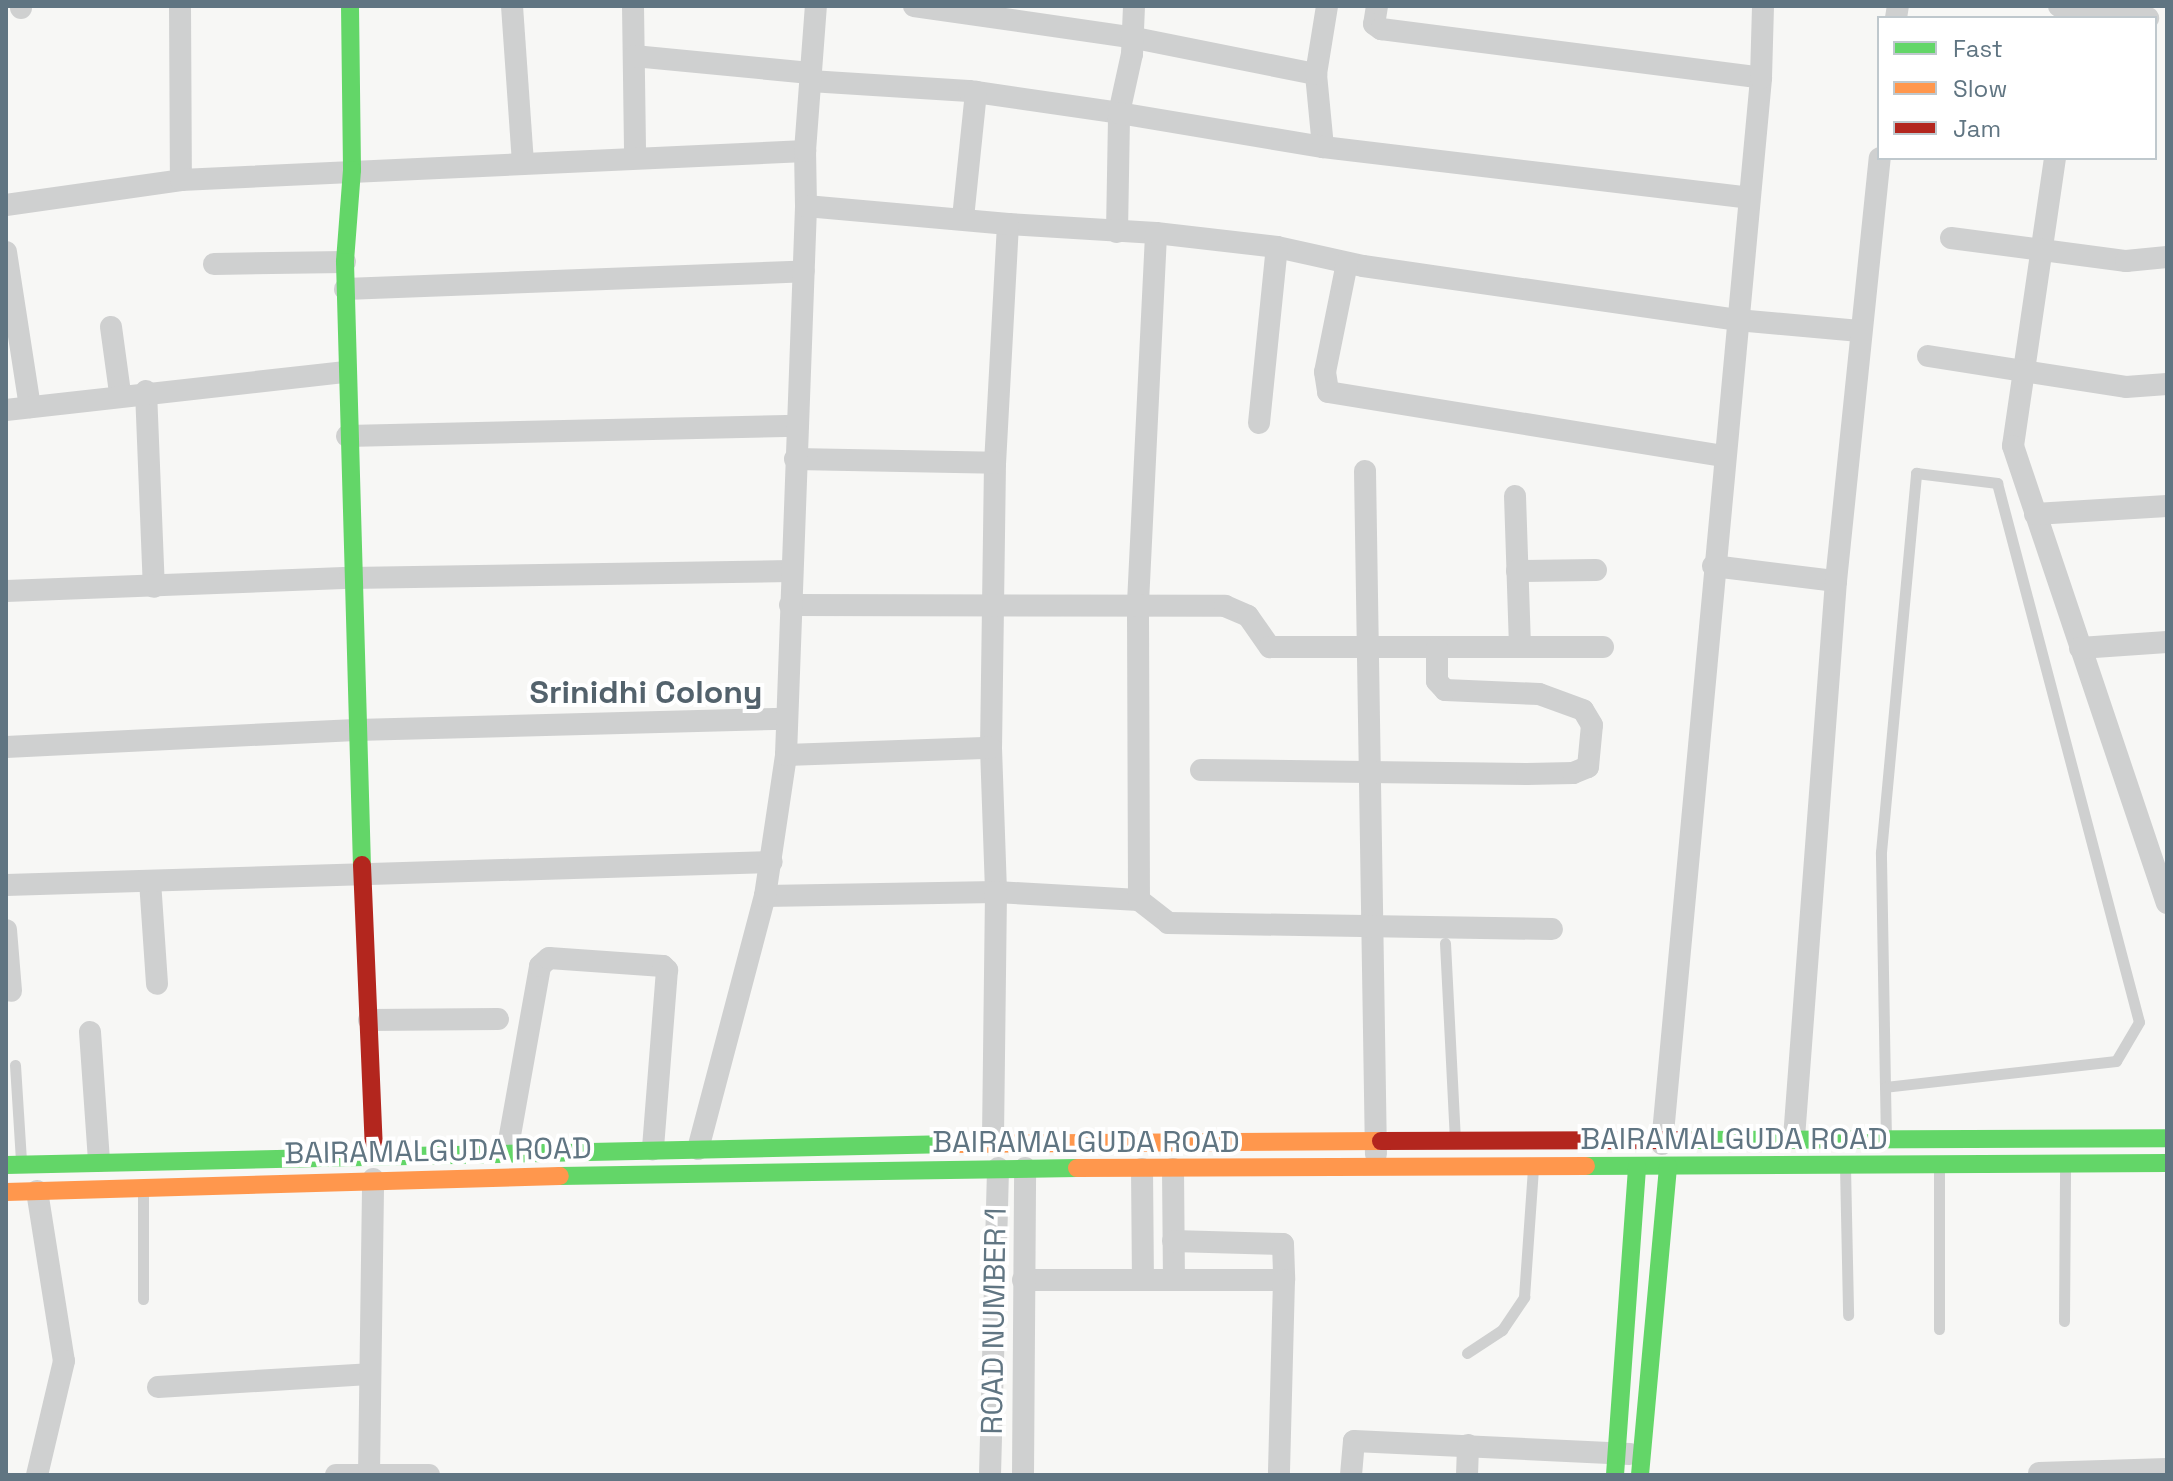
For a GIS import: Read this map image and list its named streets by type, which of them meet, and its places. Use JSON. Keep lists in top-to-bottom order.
{
  "streets": {
    "main road": ["BAIRAMALGUDA ROAD"],
    "street": ["ROAD NUMBER 1"]
  },
  "crossings": [
    ["BAIRAMALGUDA ROAD", "ROAD NUMBER 1"]
  ],
  "districts": ["Srinidhi Colony"],
  "legend": ["Fast", "Slow", "Jam"]
}
